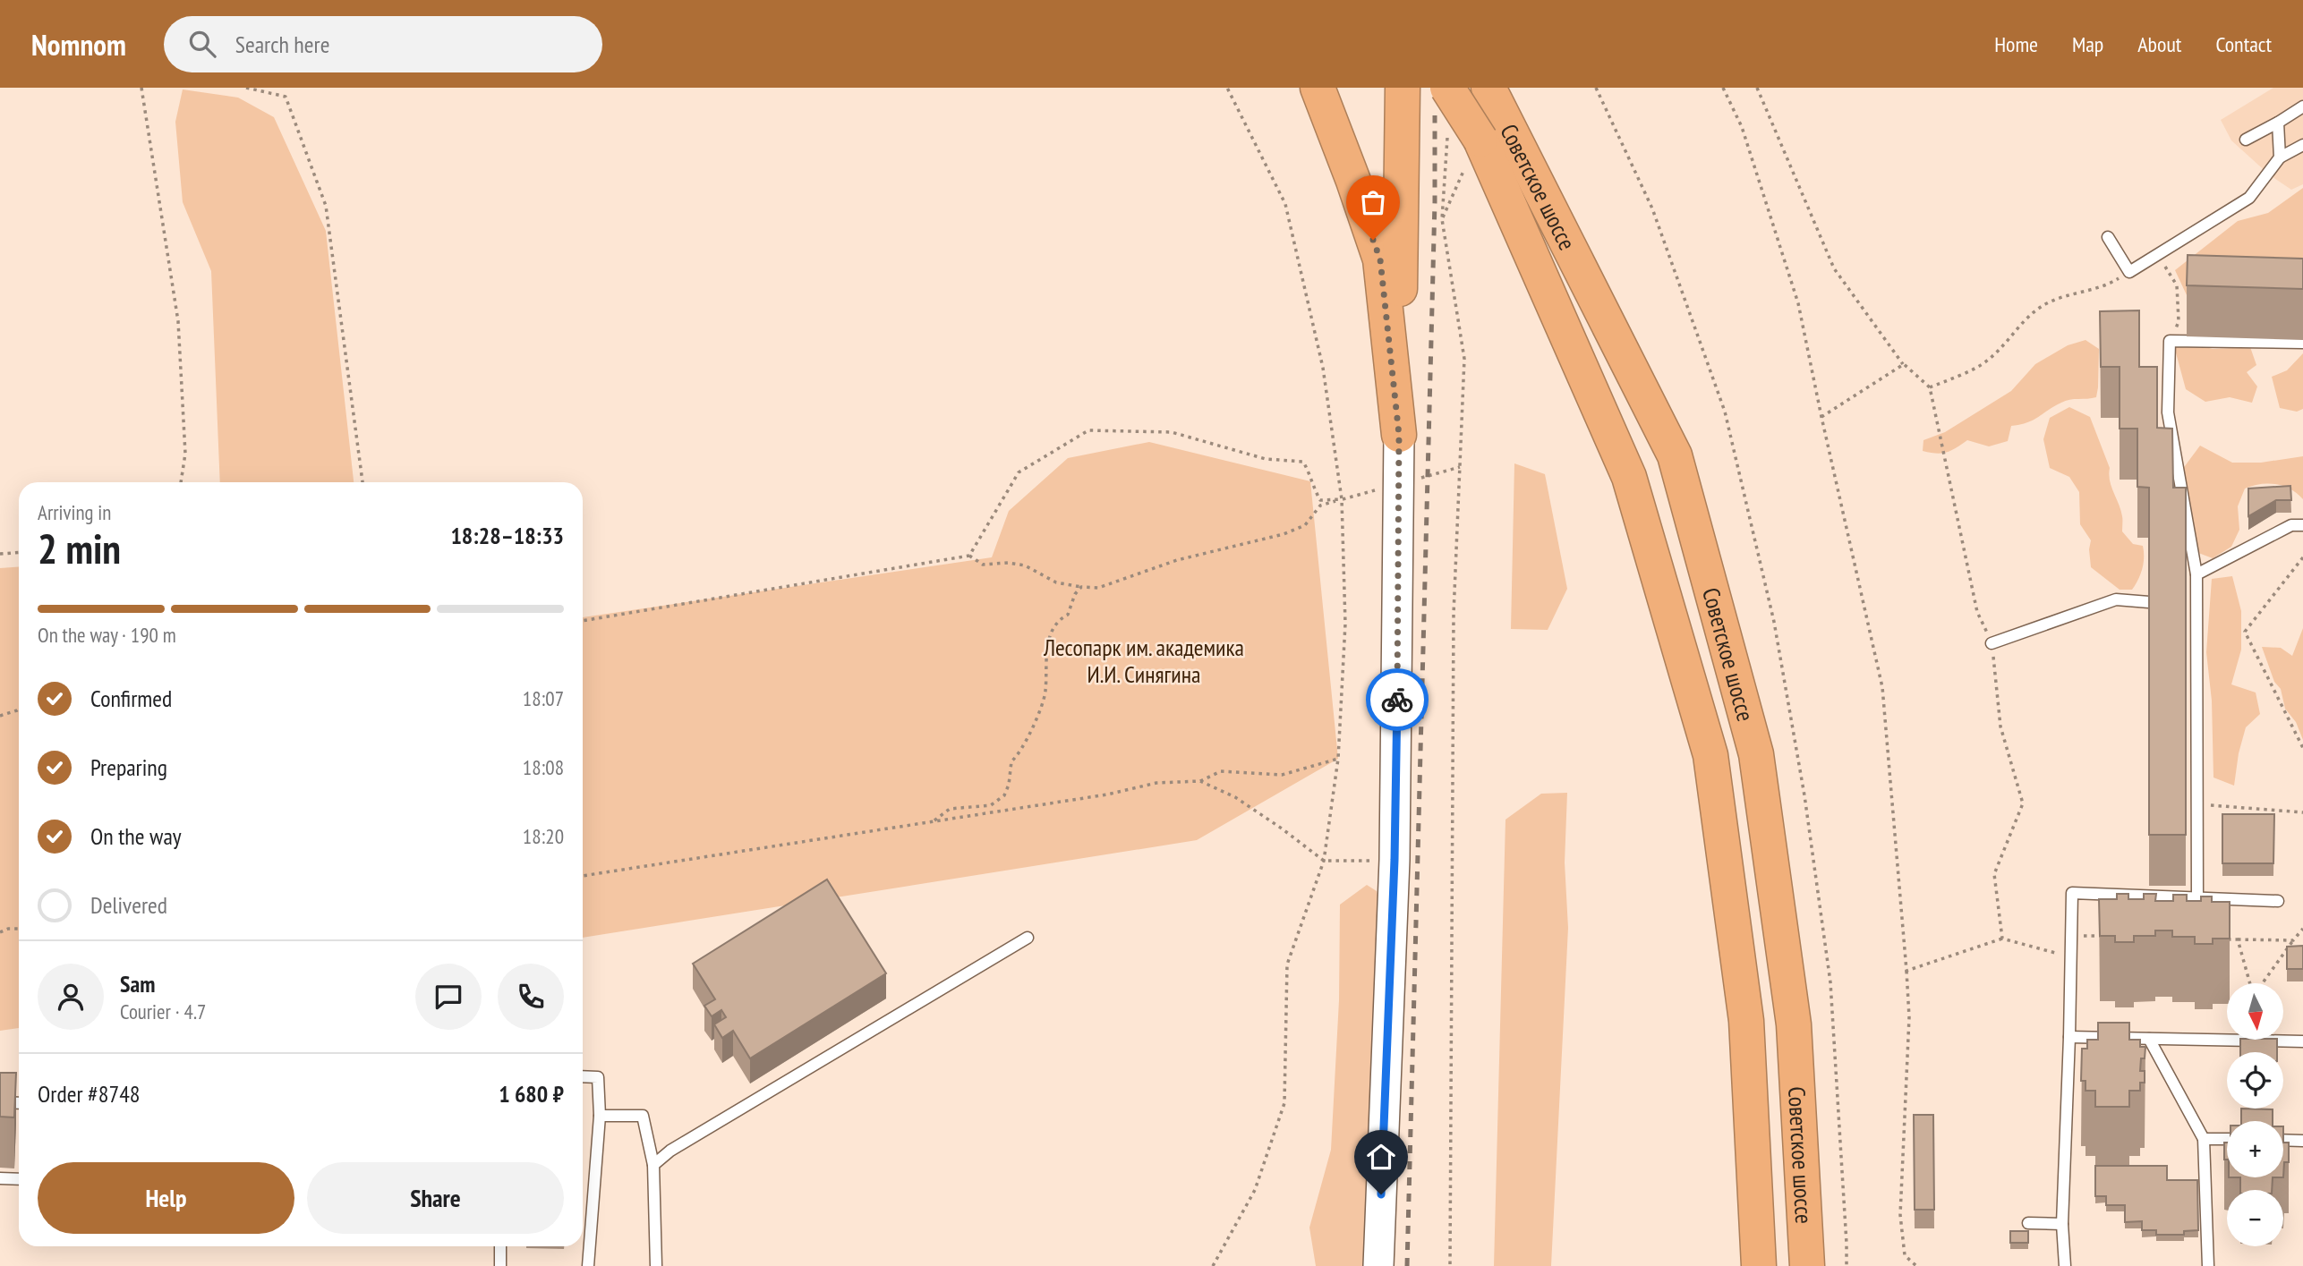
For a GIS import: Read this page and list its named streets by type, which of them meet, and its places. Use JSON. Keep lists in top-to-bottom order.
{
  "streets": {
    "highway": ["Советское шоссе"]
  },
  "parks": ["Лесопарк им. академика И.И. Синягина"],
  "north": "bottom",
  "page": {
    "header": "Nomnom",
    "search": "Search here",
    "nav": [
      "Home",
      "Map",
      "About",
      "Contact"
    ],
    "heading": ["2 min", "Arriving in", "18:28–18:33"],
    "panel": [
      "Sam",
      "Courier · 4.7",
      "Order #8748",
      "1 680 ₽"
    ],
    "bar": "On the way · 190 m",
    "list": [
      ["Confirmed", "18:07"],
      ["Preparing", "18:08"],
      ["On the way", "18:20"],
      "Delivered"
    ],
    "map_buttons": ["+", "−"],
    "buttons": ["Help", "Share"]
  }
}
